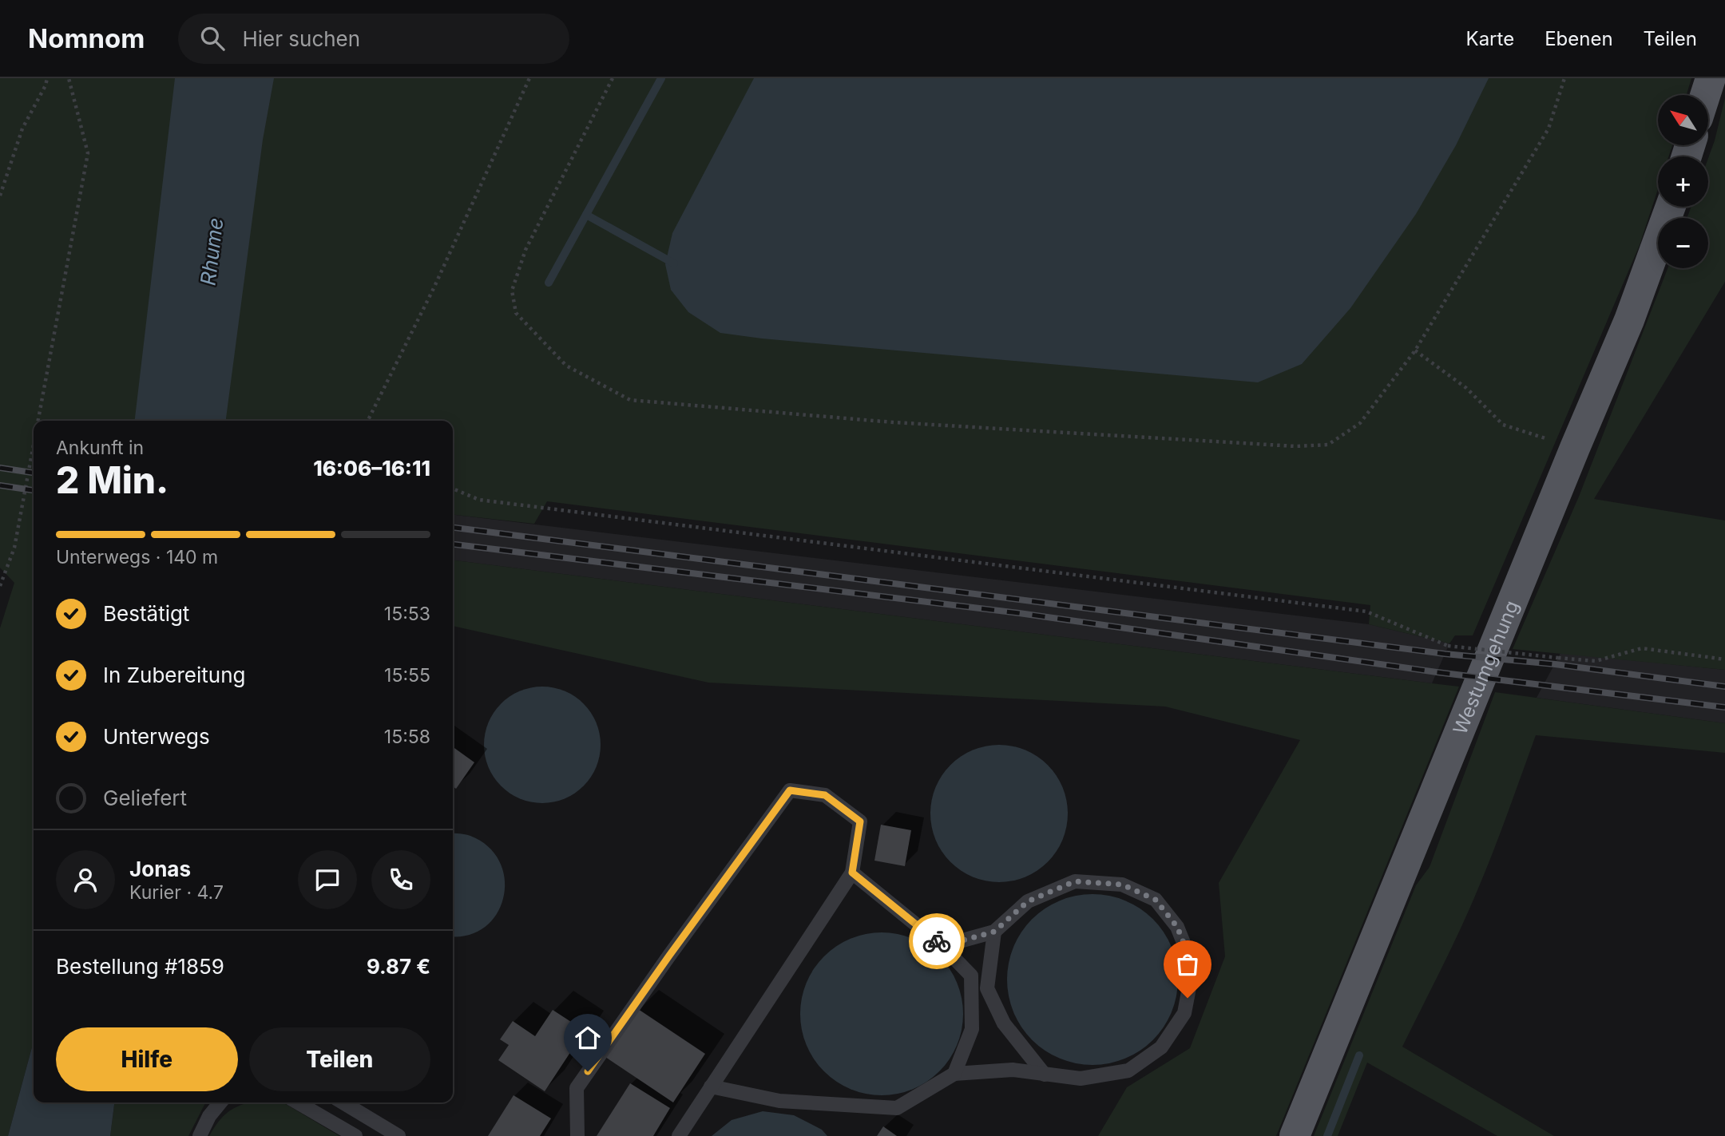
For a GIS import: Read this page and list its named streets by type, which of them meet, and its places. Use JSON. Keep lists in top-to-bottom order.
{
  "streets": {
    "main road": ["Westumgehung"]
  },
  "water": ["Rhume"],
  "north": "top left",
  "page": {
    "header": "Nomnom",
    "search": "Hier suchen",
    "nav": ["Karte", "Ebenen", "Teilen"],
    "map_buttons": ["+", "−"],
    "heading": ["2 Min.", "Ankunft in", "16:06–16:11"],
    "panel": [
      "Jonas",
      "Kurier · 4.7",
      "Bestellung #1859",
      "9.87 €"
    ],
    "bar": "Unterwegs · 140 m",
    "list": [
      ["Bestätigt", "15:53"],
      ["In Zubereitung", "15:55"],
      ["Unterwegs", "15:58"],
      "Geliefert"
    ],
    "buttons": ["Hilfe", "Teilen"]
  }
}
